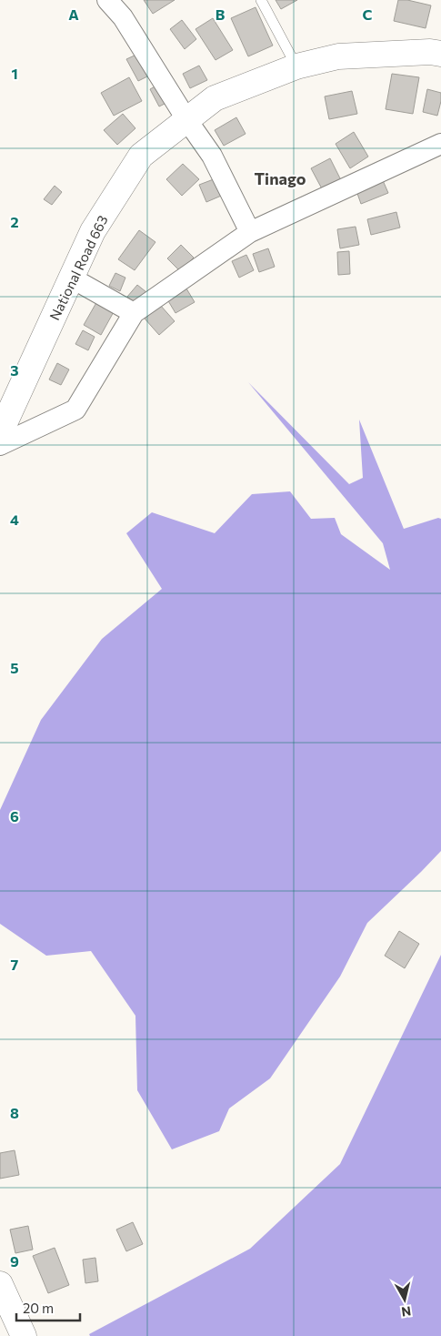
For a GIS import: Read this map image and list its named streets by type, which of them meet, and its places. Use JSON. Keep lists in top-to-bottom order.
{
  "streets": {
    "main road": ["National Road 663"]
  },
  "districts": ["Tinago"],
  "scale_bar": "20 m",
  "north": "bottom",
  "grid": {
    "columns": ["A", "B", "C"],
    "rows": [
      "1",
      "2",
      "3",
      "4",
      "5",
      "6",
      "7",
      "8",
      "9"
    ]
  }
}
